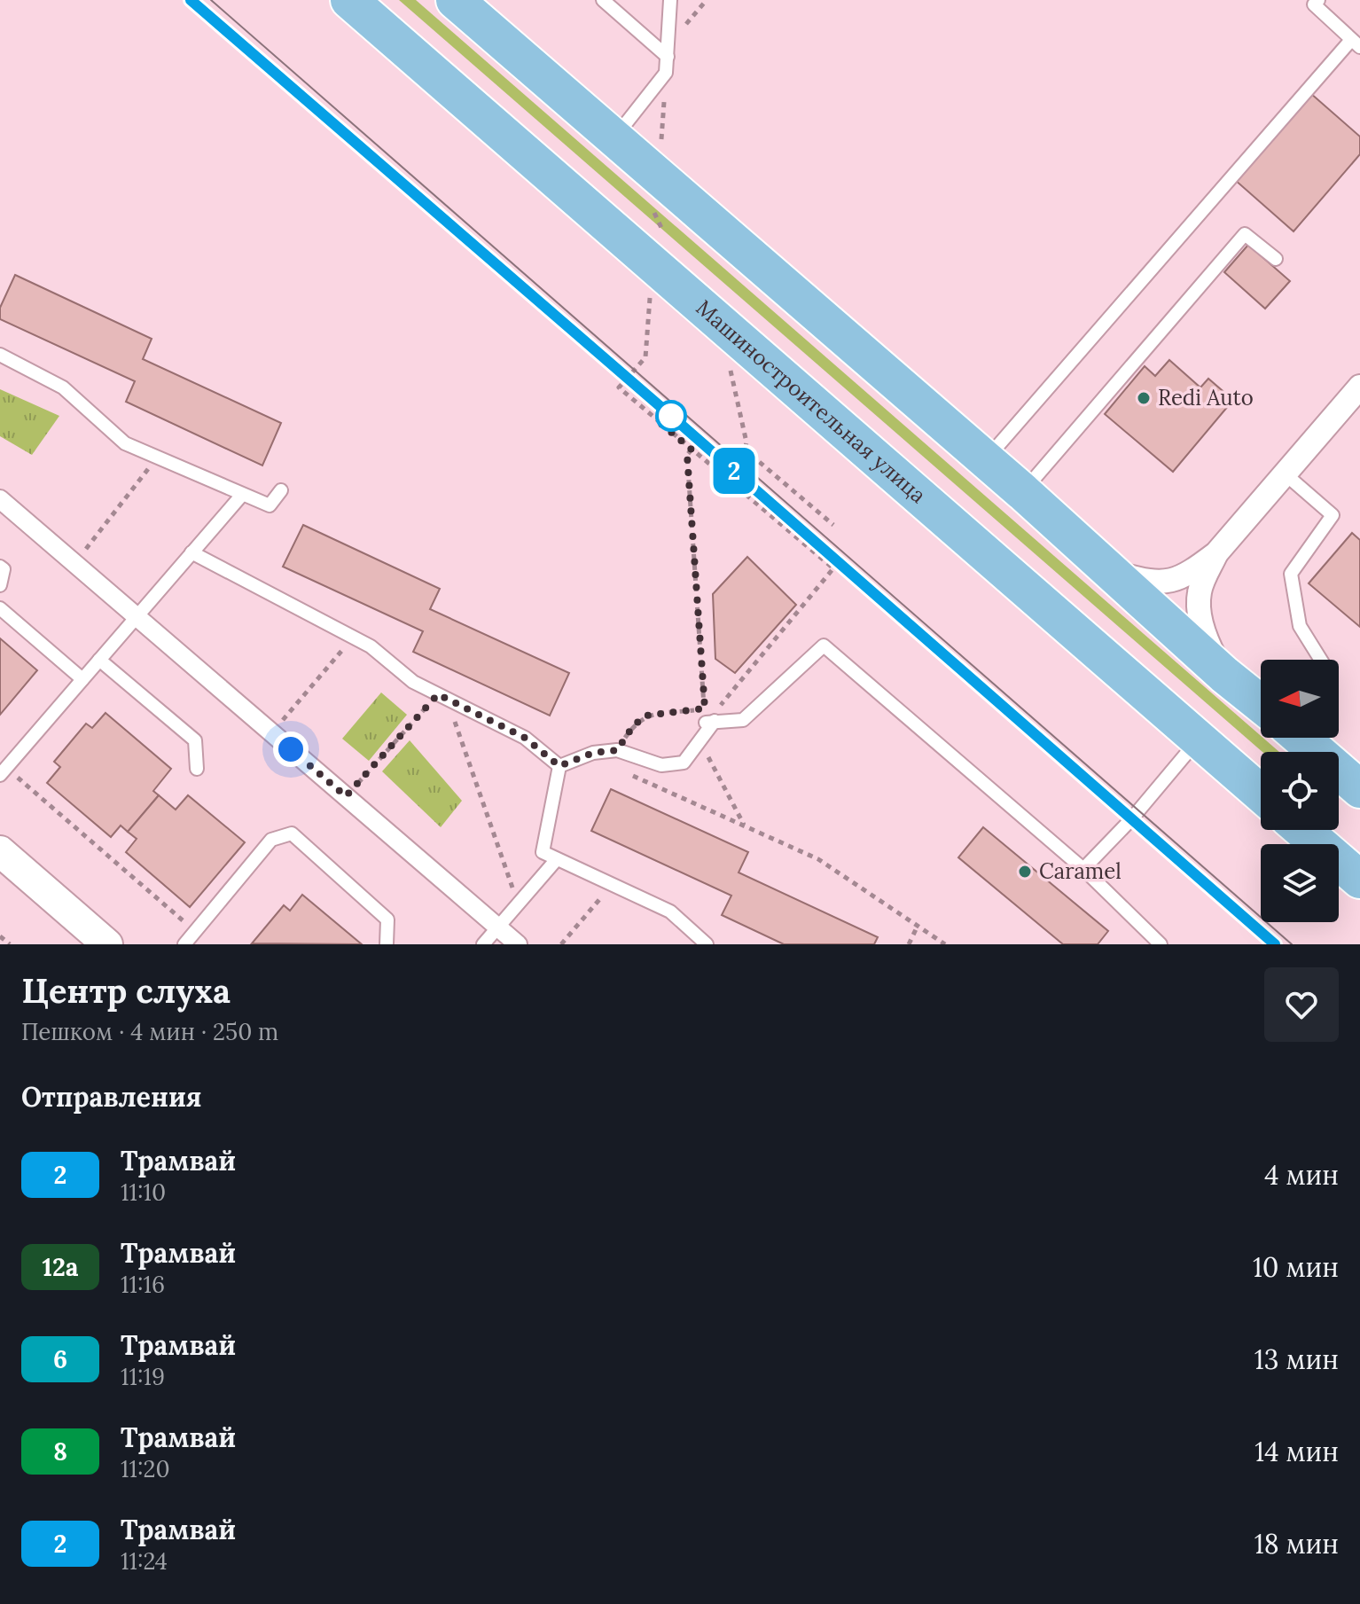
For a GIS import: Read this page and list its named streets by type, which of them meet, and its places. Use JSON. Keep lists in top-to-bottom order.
{
  "streets": {
    "main road": ["Машиностроительная улица"]
  },
  "places": ["Redi Auto", "Caramel"],
  "lines": ["tram line 2"],
  "north": "left",
  "page": {
    "on_map": "2",
    "heading": [
      ["Центр слуха", "Пешком · 4 мин · 250 m"],
      "Отправления"
    ],
    "list": [
      {
        "mark": "2",
        "name": "Трамвай",
        "note": "11:10",
        "value": "4 мин"
      },
      {
        "mark": "12а",
        "name": "Трамвай",
        "note": "11:16",
        "value": "10 мин"
      },
      {
        "mark": "6",
        "name": "Трамвай",
        "note": "11:19",
        "value": "13 мин"
      },
      {
        "mark": "8",
        "name": "Трамвай",
        "note": "11:20",
        "value": "14 мин"
      },
      {
        "mark": "2",
        "name": "Трамвай",
        "note": "11:24",
        "value": "18 мин"
      }
    ]
  }
}
